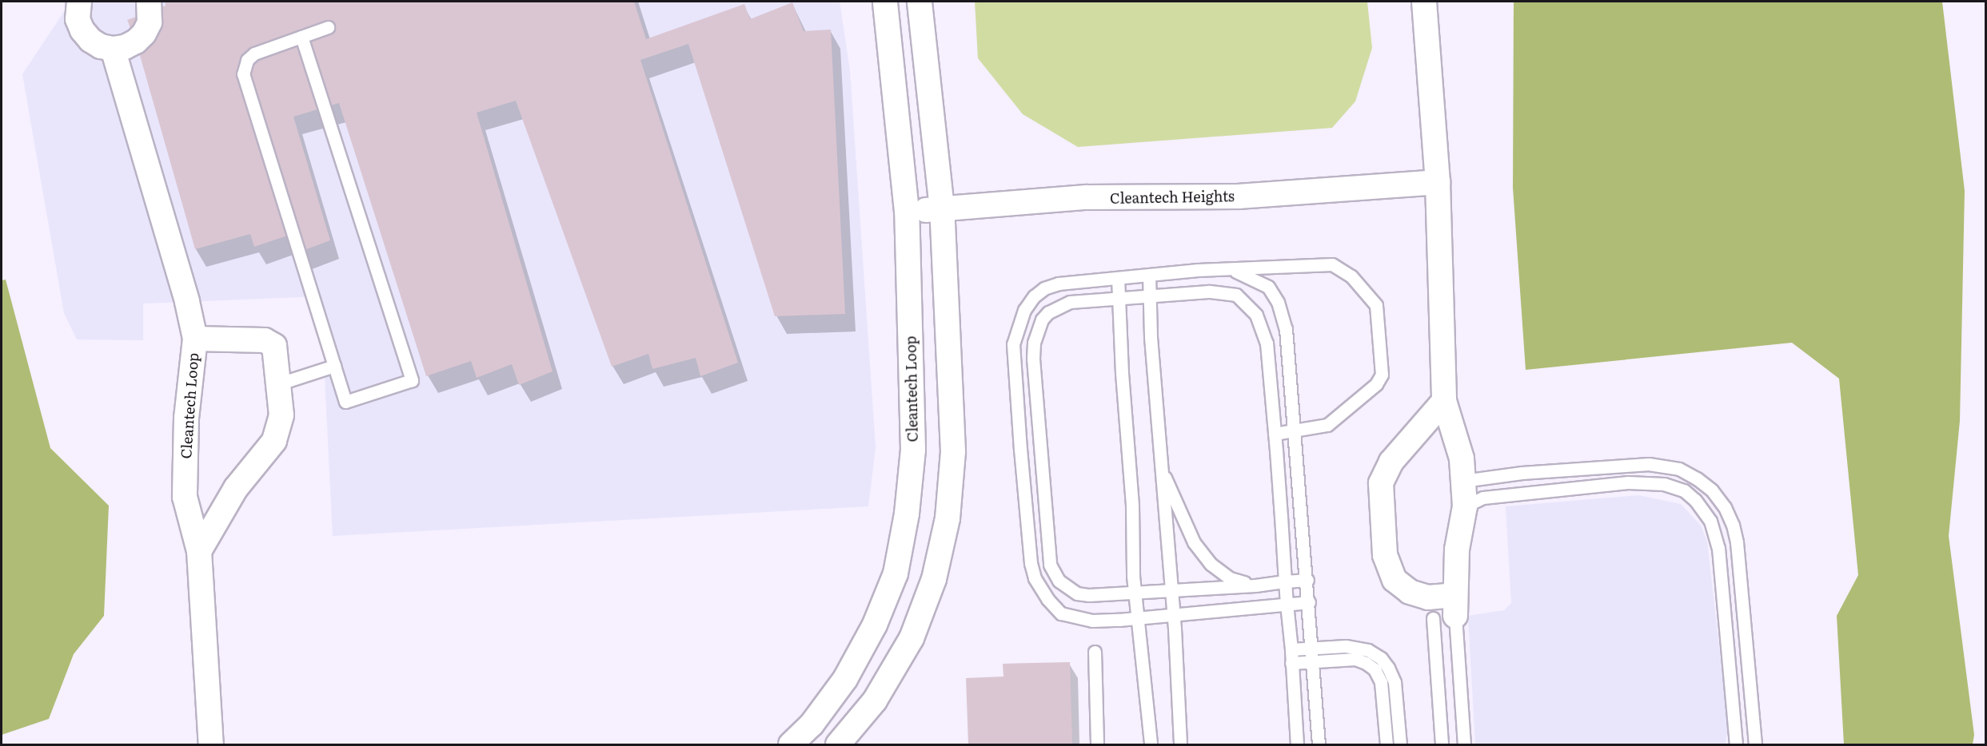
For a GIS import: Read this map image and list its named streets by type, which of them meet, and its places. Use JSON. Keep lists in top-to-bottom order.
{
  "streets": {
    "street": ["Cleantech Heights", "Cleantech Loop"]
  },
  "crossings": [
    ["Cleantech Heights", "Cleantech Loop"]
  ]
}
